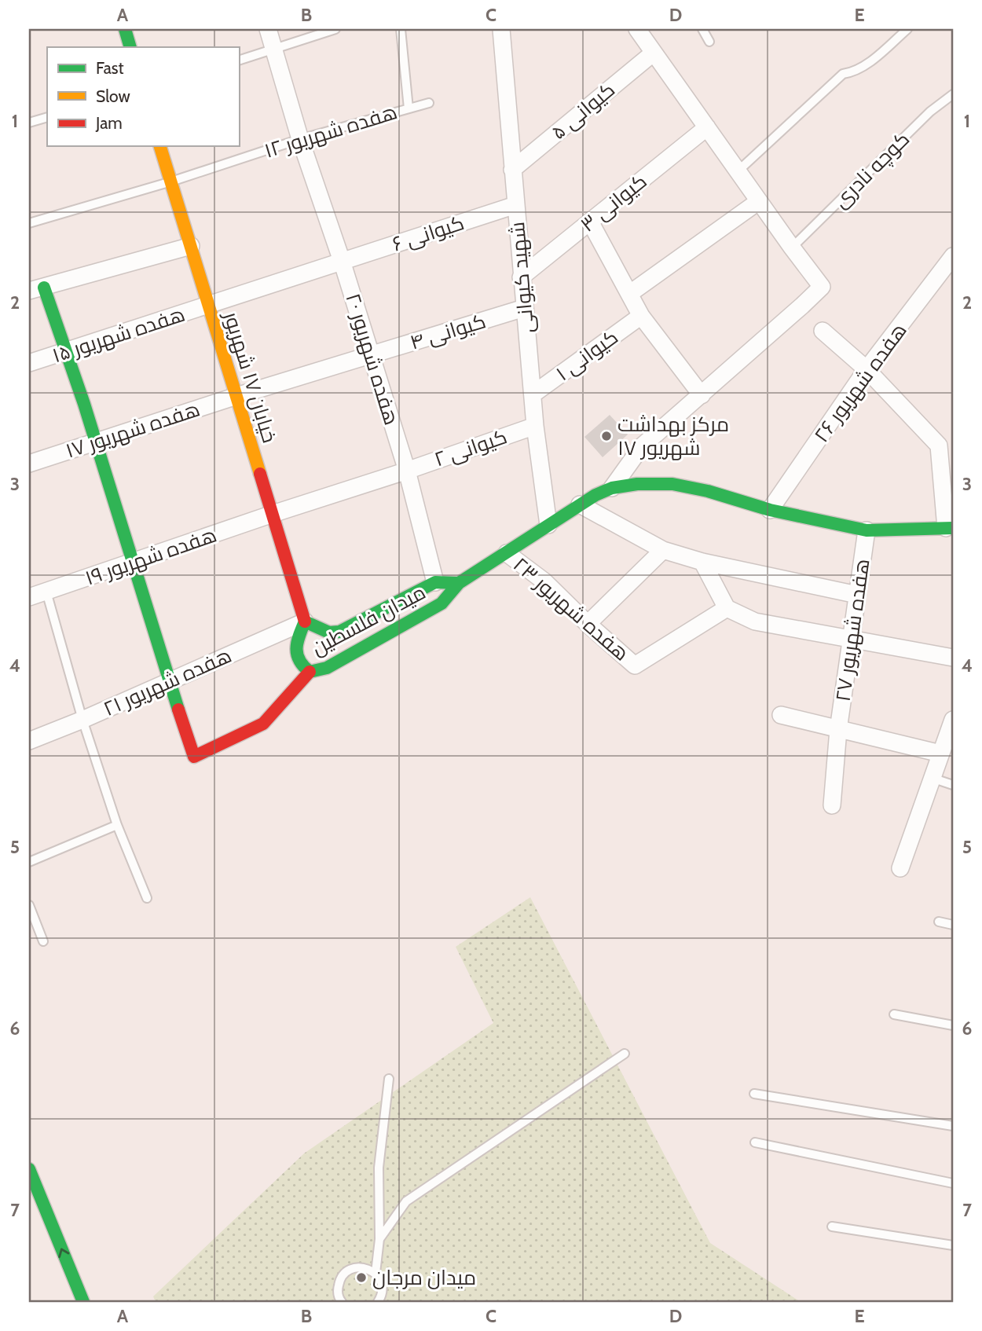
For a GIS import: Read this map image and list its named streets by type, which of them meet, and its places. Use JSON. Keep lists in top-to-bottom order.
{
  "streets": {
    "street": [
      "کیوانی ۵",
      "کیوانی ۳",
      "کیوانی ۶",
      "شهید کیوانی",
      "کیوانی ۴",
      "هفده شهریور ۱۵",
      "کیوانی ۱",
      "هفده شهریور ۲۰",
      "خیابان ۱۷ شهریور",
      "هفده شهریور ۲۶",
      "هفده شهریور ۱۷",
      "کیوانی ۲",
      "هفده شهریور ۱۹",
      "هفده شهریور ۲۳",
      "میدان فلسطین",
      "هفده شهریور ۲۷",
      "هفده شهریور ۲۱"
    ],
    "lane": ["هفده شهریور ۱۲", "کوچه نادری"]
  },
  "crossings": [
    ["کیوانی ۵", "شهید کیوانی"],
    ["هفده شهریور ۱۲", "هفده شهریور ۲۰"],
    ["هفده شهریور ۱۲", "خیابان ۱۷ شهریور"],
    ["کیوانی ۳", "شهید کیوانی"],
    ["کیوانی ۶", "شهید کیوانی"],
    ["کیوانی ۶", "هفده شهریور ۱۵"],
    ["کیوانی ۶", "هفده شهریور ۲۰"],
    ["کیوانی ۶", "خیابان ۱۷ شهریور"],
    ["شهید کیوانی", "کیوانی ۴"],
    ["شهید کیوانی", "کیوانی ۱"],
    ["شهید کیوانی", "کیوانی ۲"],
    ["کیوانی ۴", "هفده شهریور ۲۰"],
    ["کیوانی ۴", "خیابان ۱۷ شهریور"],
    ["کیوانی ۴", "هفده شهریور ۱۷"],
    ["هفده شهریور ۱۵", "خیابان ۱۷ شهریور"],
    ["هفده شهریور ۲۰", "کیوانی ۲"],
    ["هفده شهریور ۲۰", "میدان فلسطین"],
    ["خیابان ۱۷ شهریور", "هفده شهریور ۱۷"],
    ["خیابان ۱۷ شهریور", "کیوانی ۲"],
    ["خیابان ۱۷ شهریور", "هفده شهریور ۱۹"],
    ["خیابان ۱۷ شهریور", "میدان فلسطین"],
    ["خیابان ۱۷ شهریور", "هفده شهریور ۲۱"],
    ["کیوانی ۲", "هفده شهریور ۱۹"],
    ["میدان فلسطین", "هفده شهریور ۲۱"]
  ],
  "places": ["مرکز بهداشت ۱۷ شهریور", "میدان مرجان"],
  "legend": ["Fast", "Slow", "Jam"],
  "grid": {
    "columns": [
      "A",
      "B",
      "C",
      "D",
      "E"
    ],
    "rows": [
      "1",
      "2",
      "3",
      "4",
      "5",
      "6",
      "7"
    ]
  }
}
